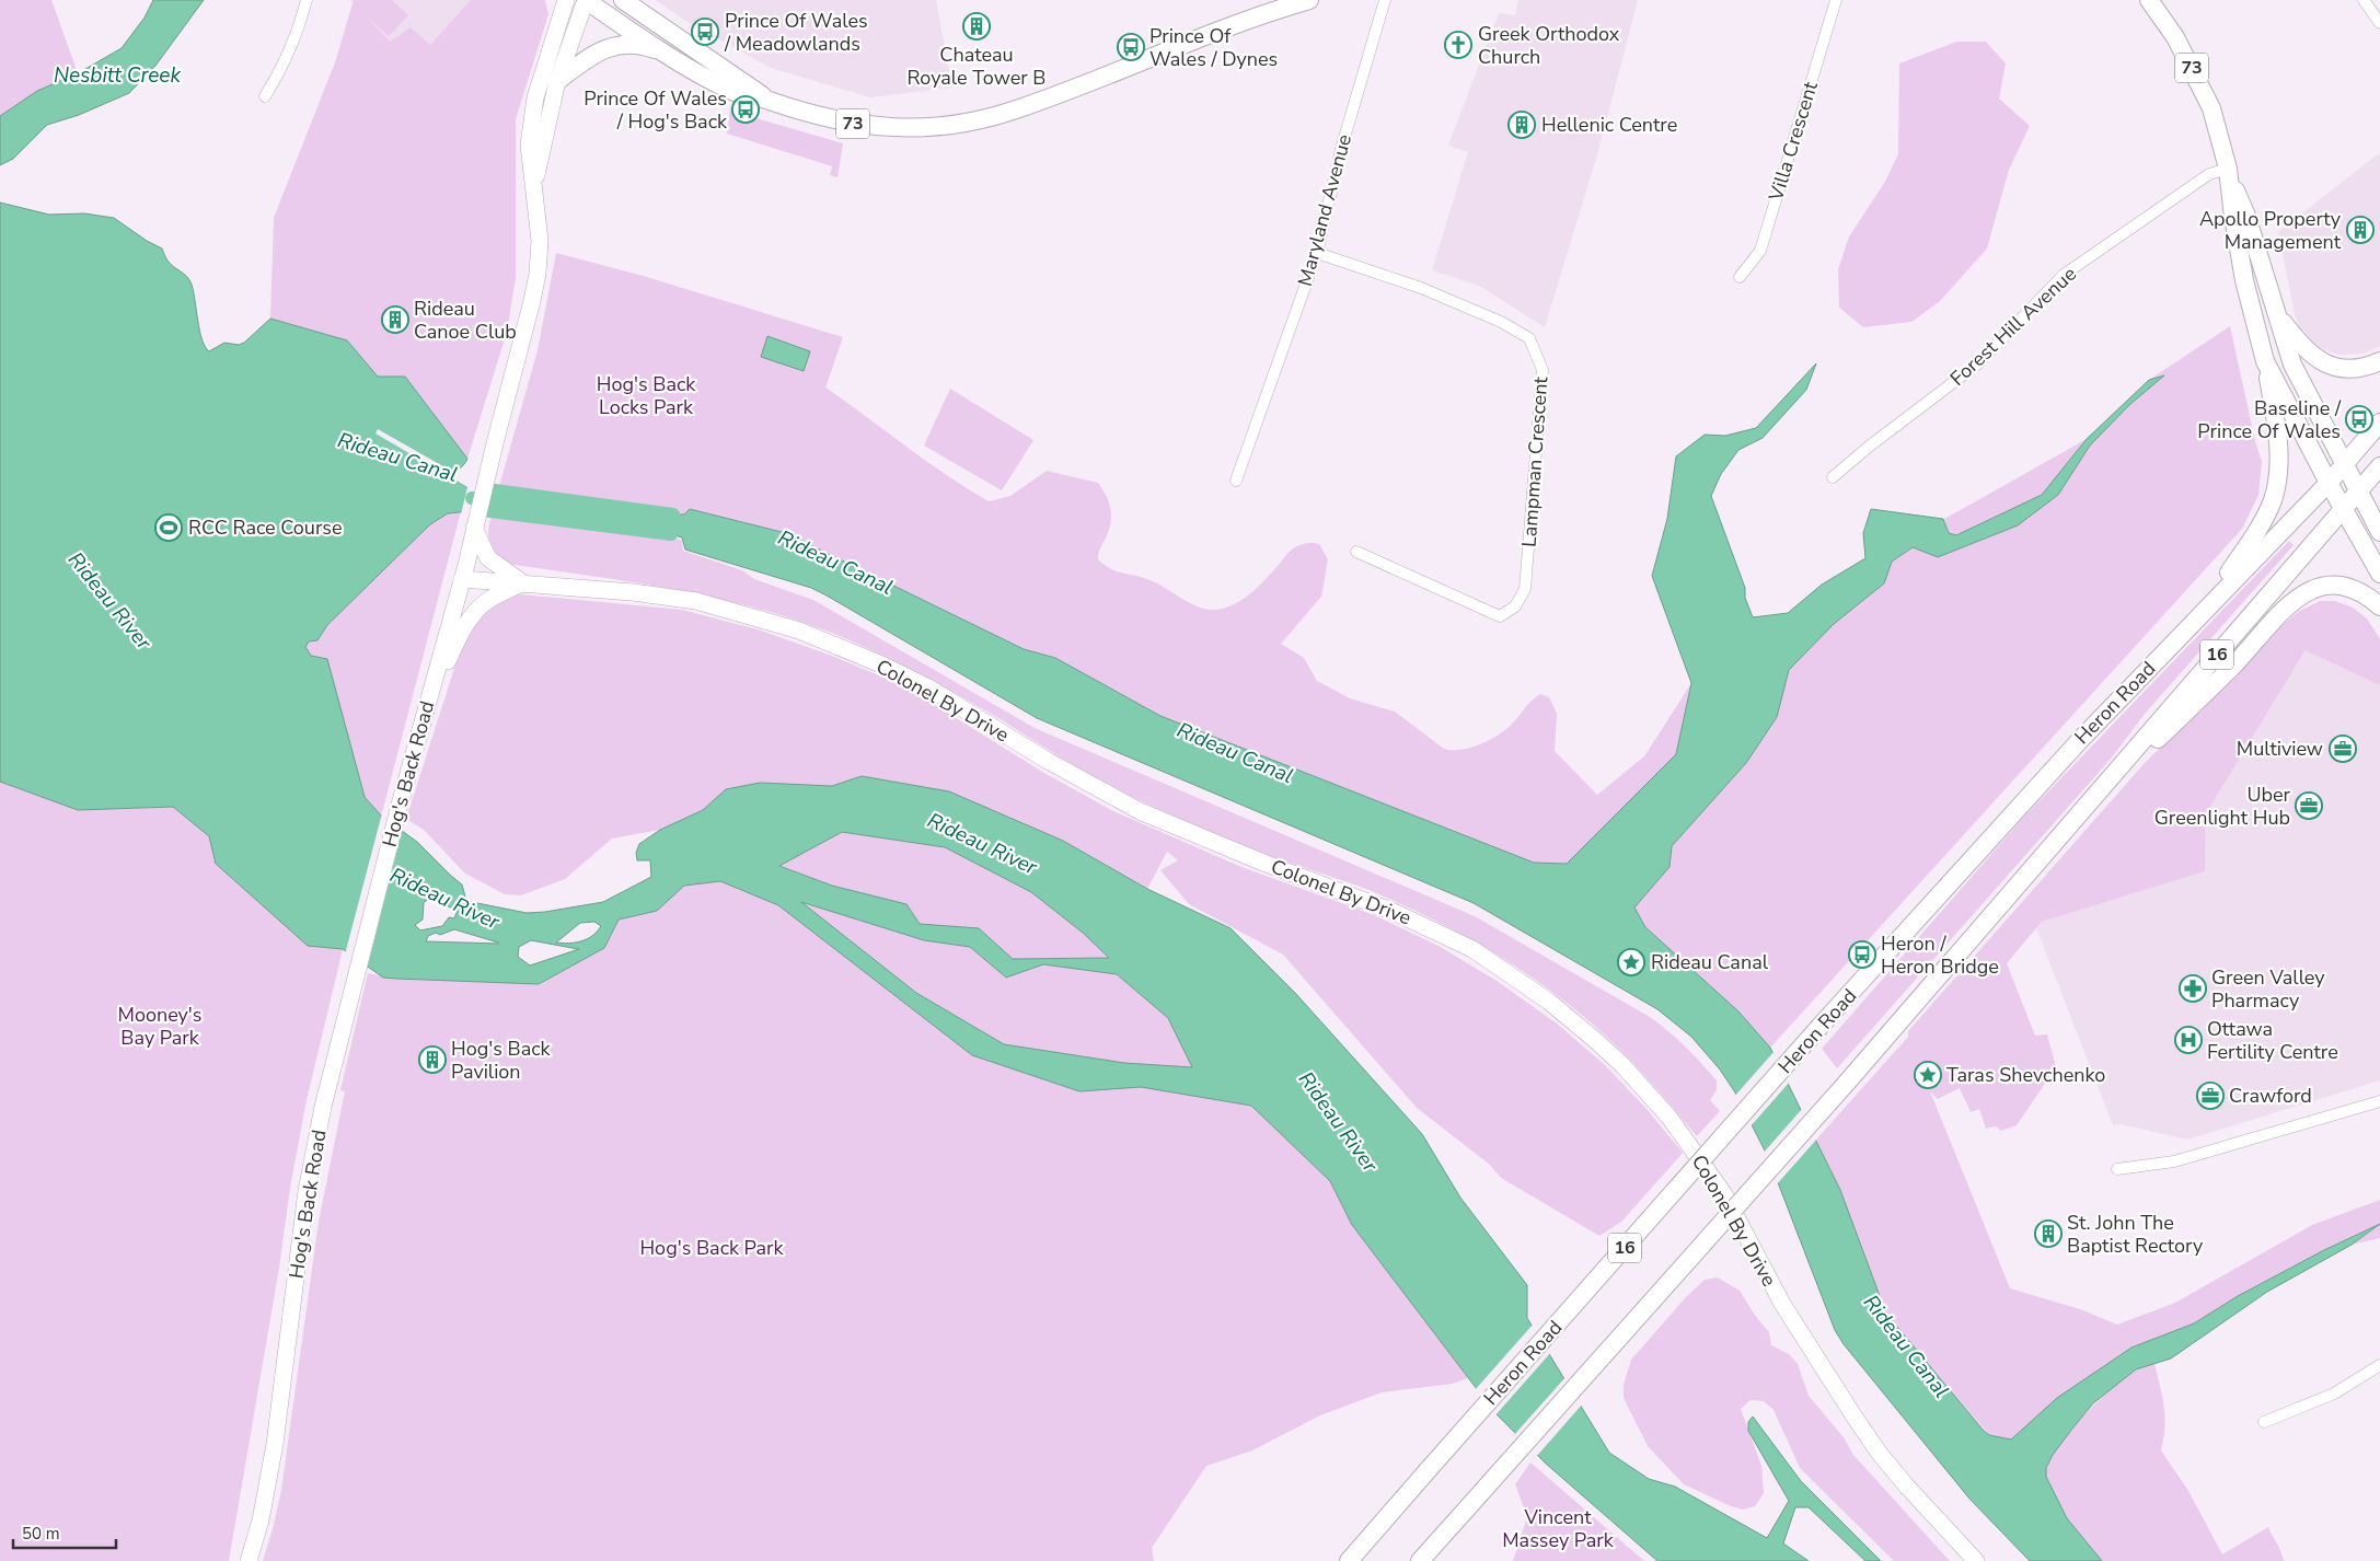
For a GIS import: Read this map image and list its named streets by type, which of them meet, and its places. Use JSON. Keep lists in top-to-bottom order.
{
  "streets": {
    "main road": [
      "73",
      "16",
      "Colonel By Drive",
      "Heron Road",
      "Hog's Back Road"
    ],
    "street": [
      "Villa Crescent",
      "Maryland Avenue",
      "Forest Hill Avenue",
      "Lampman Crescent"
    ]
  },
  "crossings": [
    ["73", "Forest Hill Avenue"],
    ["73", "16"],
    ["73", "Heron Road"],
    ["73", "Hog's Back Road"],
    ["Maryland Avenue", "Lampman Crescent"],
    ["16", "Heron Road"],
    ["Colonel By Drive", "Hog's Back Road"]
  ],
  "water": ["Nesbitt Creek", "Rideau Canal", "Rideau River"],
  "parks": [
    "Hog's Back Locks Park",
    "Mooney's Bay Park",
    "Hog's Back Park",
    "Vincent Massey Park"
  ],
  "places": {
    "building": [
      "Chateau Royale Tower B",
      "Hellenic Centre",
      "Apollo Property Management",
      "Rideau Canoe Club",
      "Hog's Back Pavilion",
      "St. John The Baptist Rectory"
    ],
    "bus stop": [
      "Prince Of Wales / Meadowlands",
      "Prince Of Wales / Dynes",
      "Prince Of Wales / Hog's Back",
      "Baseline / Prince Of Wales",
      "Heron / Heron Bridge"
    ],
    "church": ["Greek Orthodox Church"],
    "sports": ["RCC Race Course"],
    "office": ["Multiview", "Uber Greenlight Hub", "Crawford"],
    "place": ["Rideau Canal", "Taras Shevchenko"],
    "pharmacy": ["Green Valley Pharmacy"],
    "hospital": ["Ottawa Fertility Centre"]
  },
  "scale_bar": "50 m"
}
